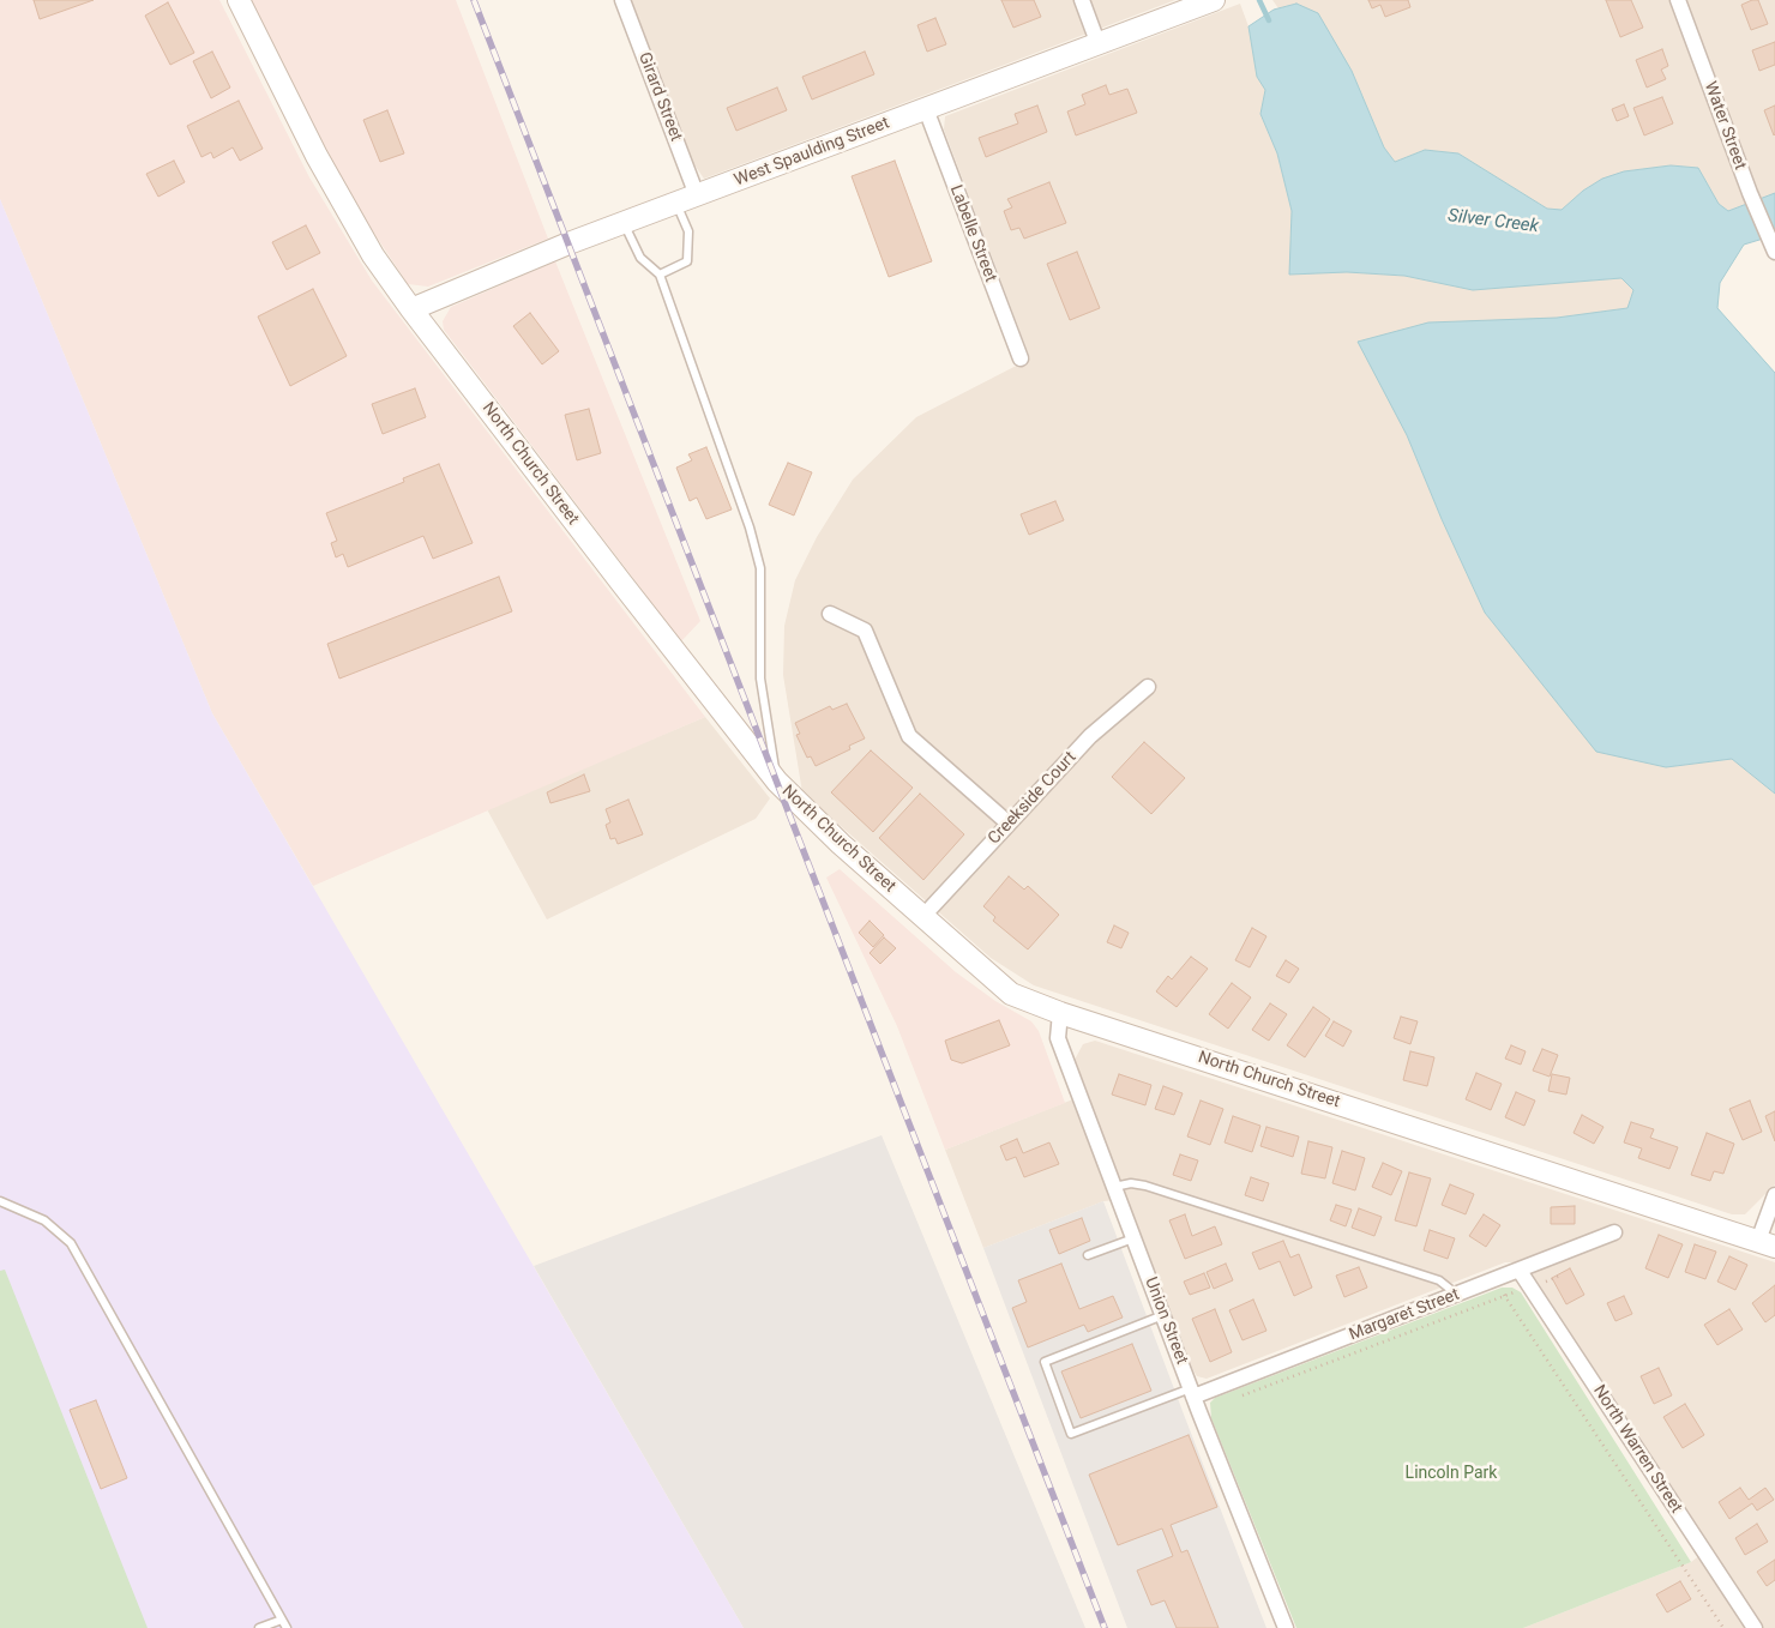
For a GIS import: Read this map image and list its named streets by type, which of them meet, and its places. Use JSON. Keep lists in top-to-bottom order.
{
  "streets": {
    "main road": ["West Spaulding Street", "North Church Street"],
    "street": [
      "Girard Street",
      "Water Street",
      "Labelle Street",
      "Creekside Court",
      "Margaret Street",
      "Union Street",
      "North Warren Street"
    ]
  },
  "crossings": [
    ["Girard Street", "West Spaulding Street"],
    ["West Spaulding Street", "Labelle Street"],
    ["West Spaulding Street", "North Church Street"],
    ["North Church Street", "Creekside Court"],
    ["North Church Street", "Union Street"],
    ["Margaret Street", "Union Street"],
    ["Margaret Street", "North Warren Street"]
  ],
  "water": ["Silver Creek"],
  "parks": ["Lincoln Park"]
}
